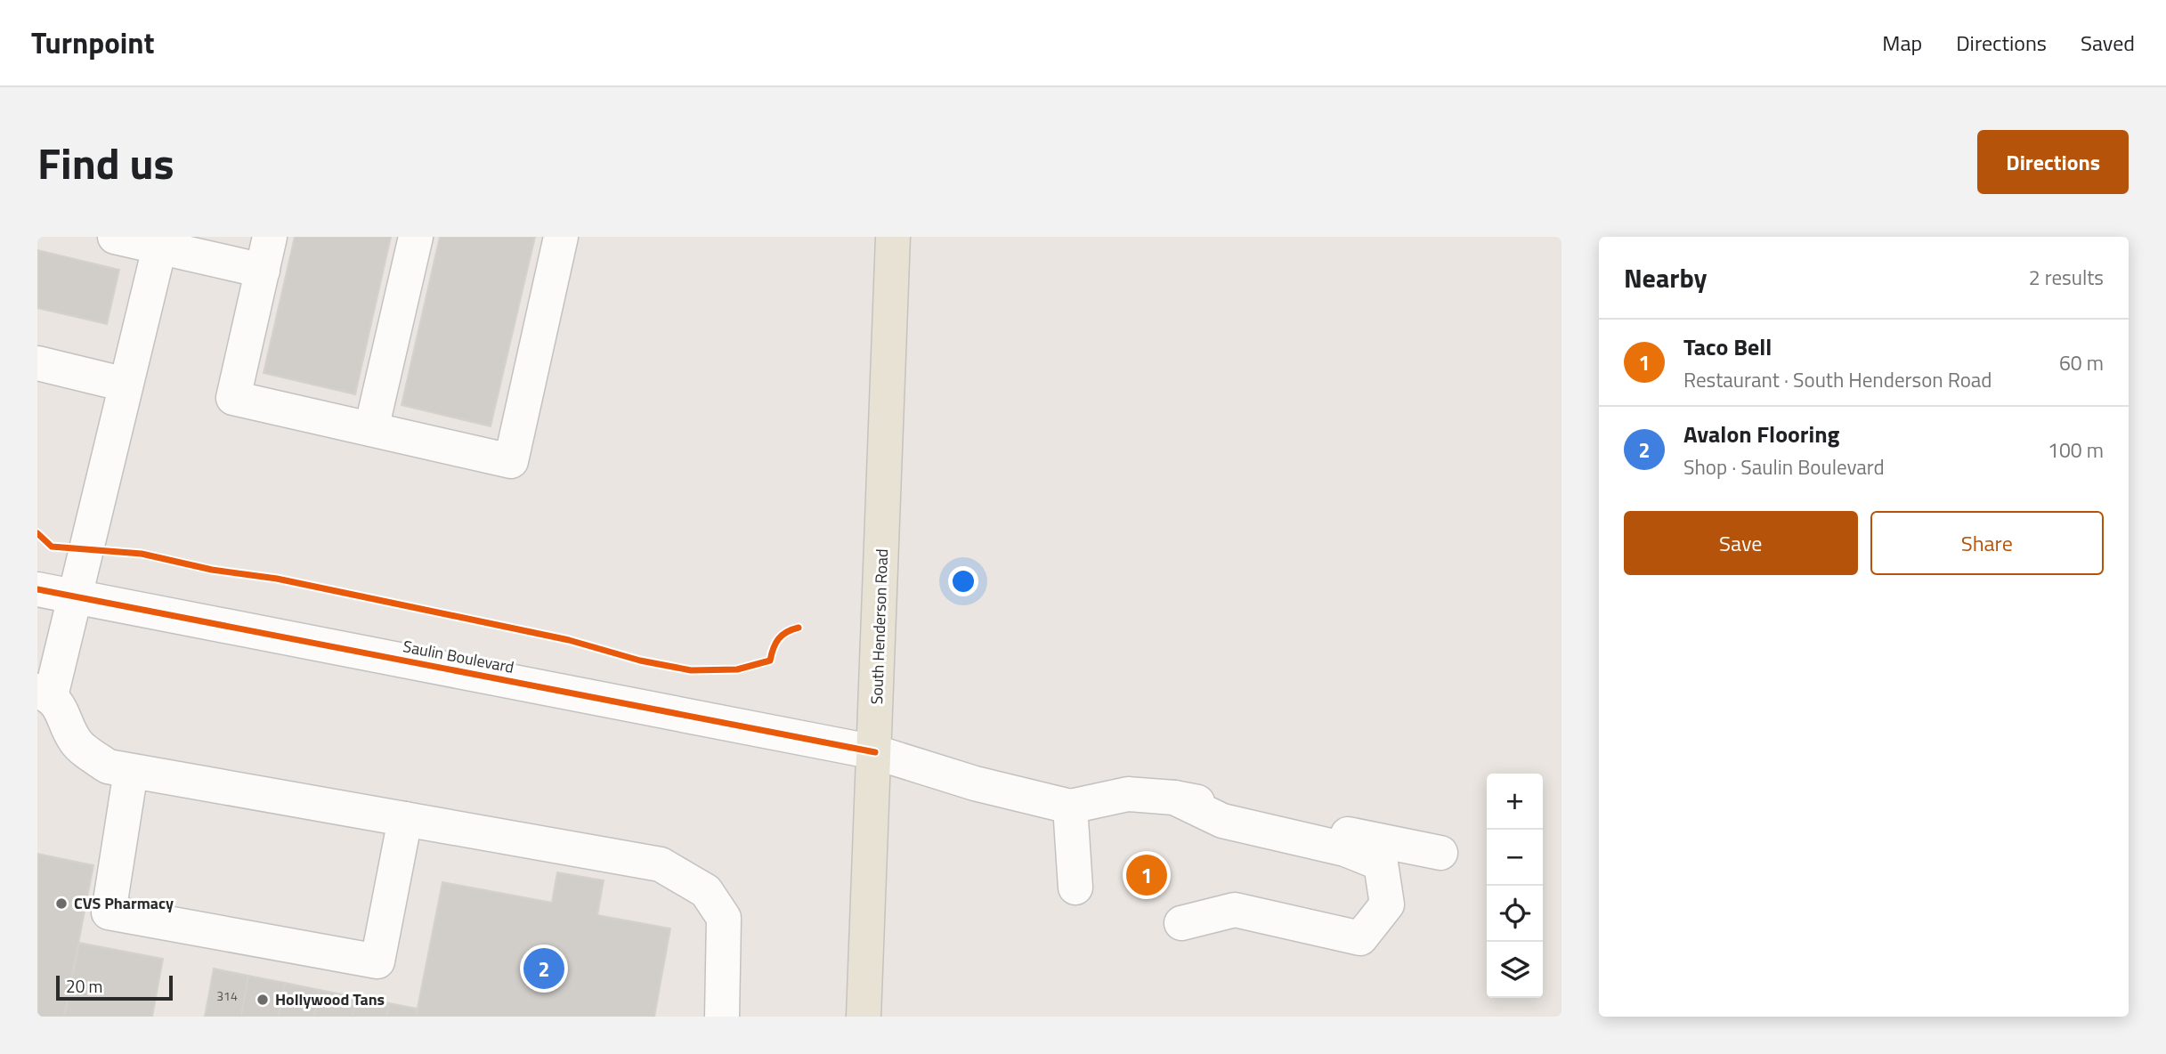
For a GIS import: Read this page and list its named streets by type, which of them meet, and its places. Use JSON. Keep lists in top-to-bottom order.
{
  "streets": {
    "main road": ["South Henderson Road"],
    "street": ["Saulin Boulevard"]
  },
  "crossings": [
    ["South Henderson Road", "Saulin Boulevard"]
  ],
  "places": ["CVS Pharmacy", "Hollywood Tans"],
  "house_numbers": ["314"],
  "scale_bar": "20 m",
  "page": {
    "header": "Turnpoint",
    "nav": ["Map", "Directions", "Saved"],
    "title": "Find us",
    "buttons": [
      "Directions",
      ["Save", "Share"]
    ],
    "heading": ["Nearby", "2 results"],
    "list": [
      {
        "mark": "1",
        "name": "Taco Bell",
        "note": "Restaurant · South Henderson Road",
        "value": "60 m"
      },
      {
        "mark": "2",
        "name": "Avalon Flooring",
        "note": "Shop · Saulin Boulevard",
        "value": "100 m"
      }
    ],
    "map_buttons": ["+", "−"],
    "pins": ["1", "2"],
    "scale": "20 m"
  }
}
